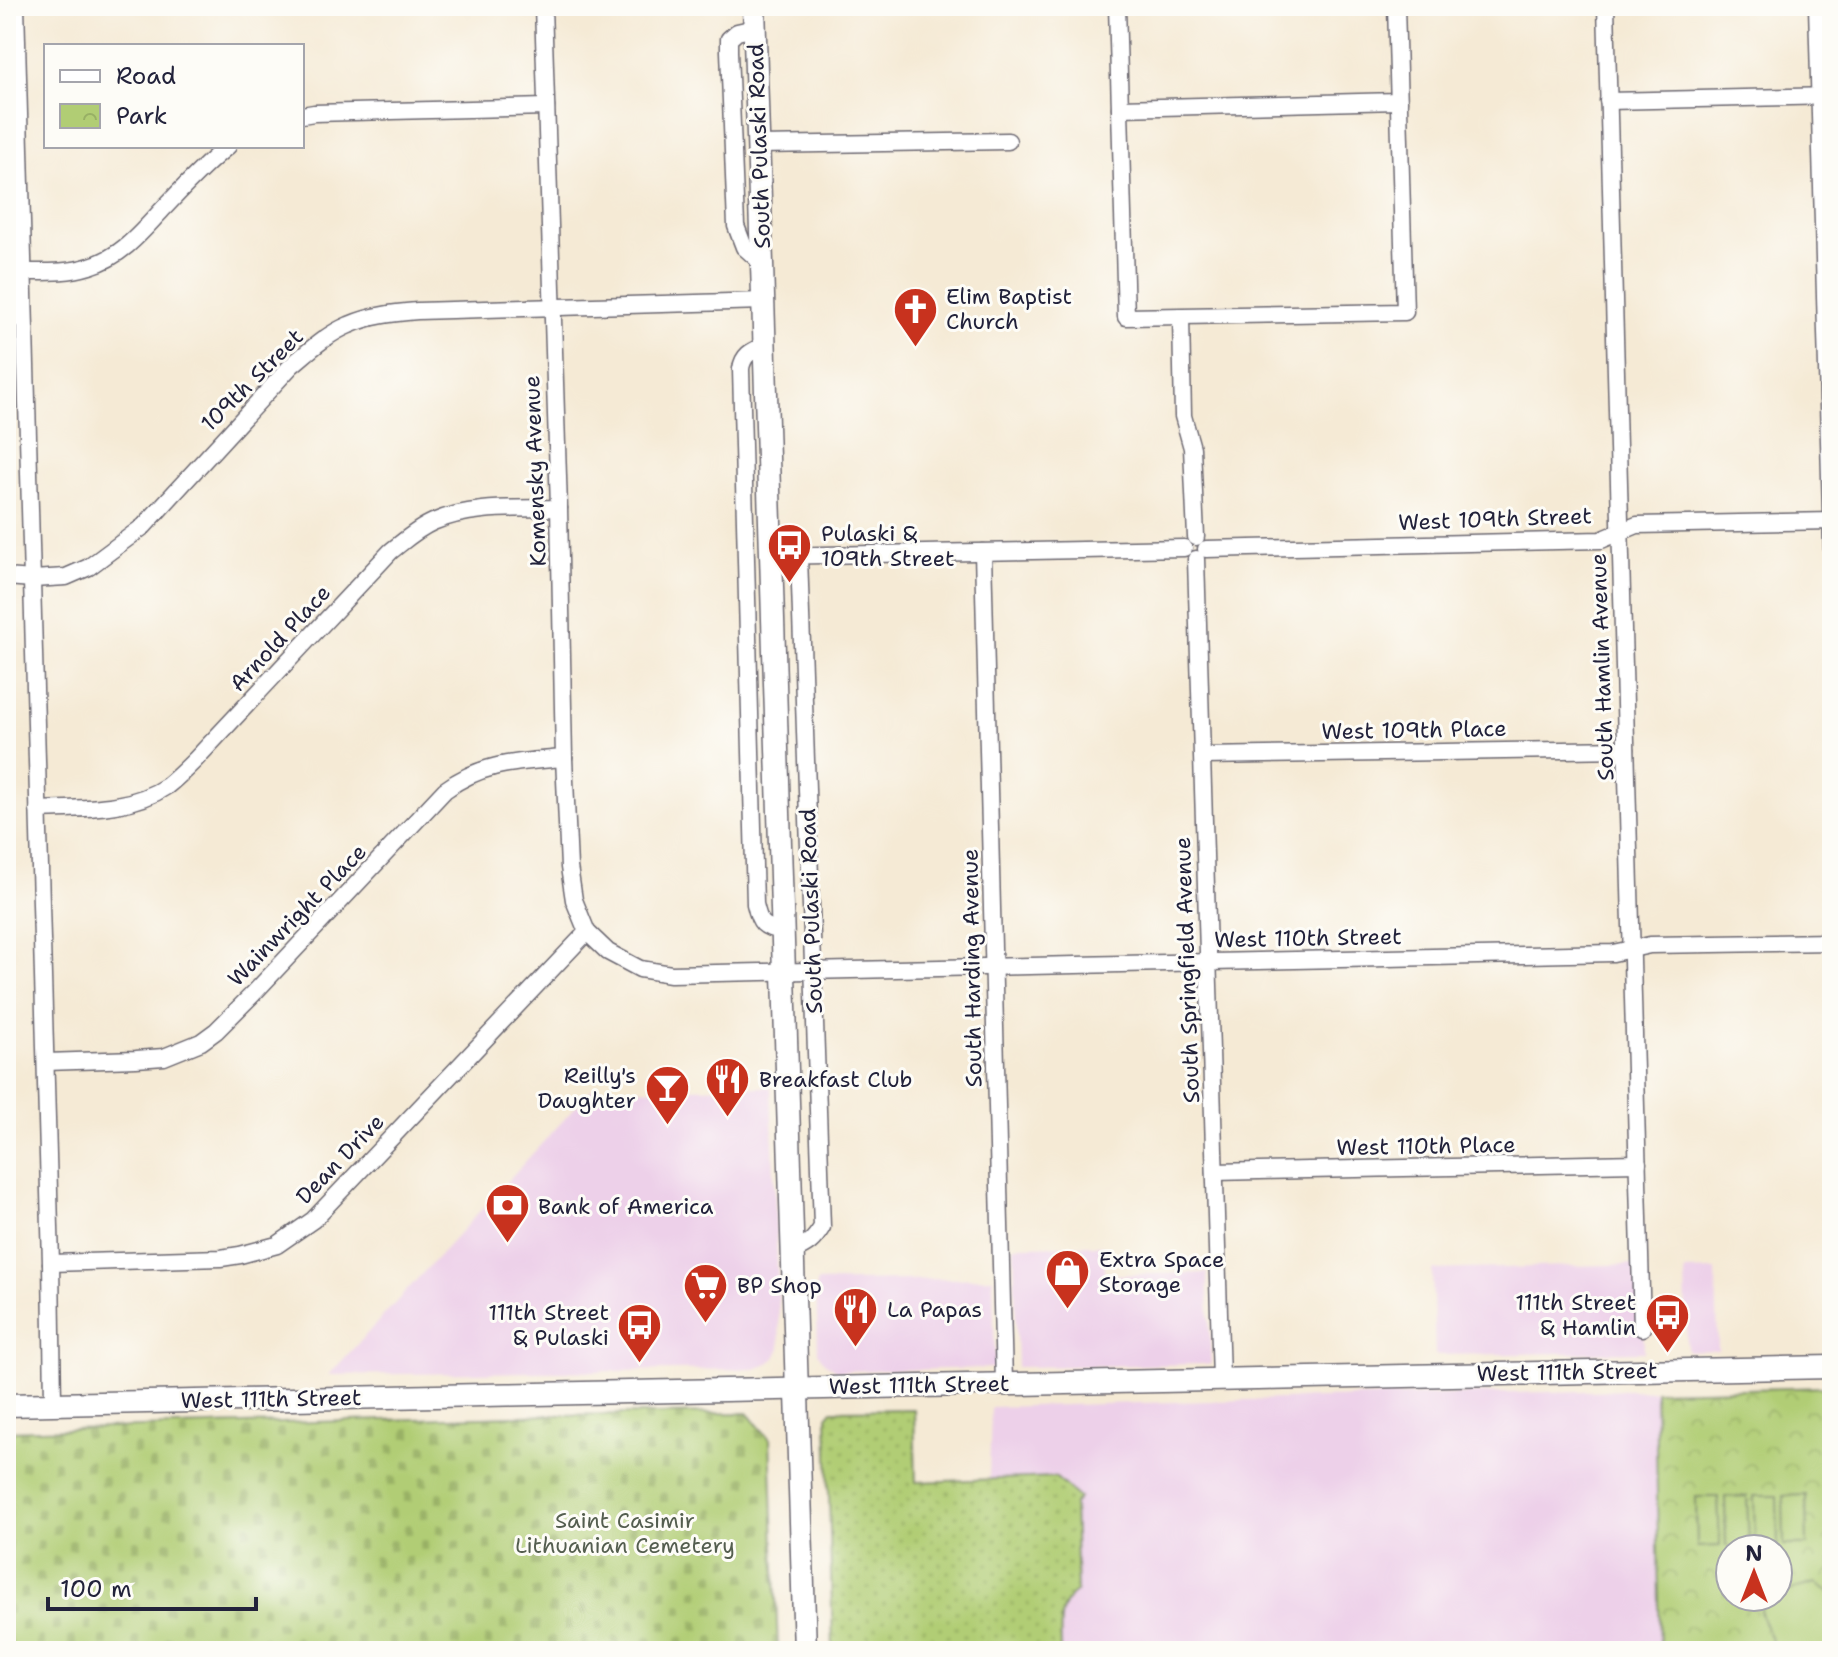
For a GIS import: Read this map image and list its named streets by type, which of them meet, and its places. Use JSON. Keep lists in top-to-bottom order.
{
  "streets": {
    "main road": ["South Pulaski Road", "West 111th Street"],
    "street": [
      "109th Street",
      "Komensky Avenue",
      "West 109th Street",
      "Arnold Place",
      "South Hamlin Avenue",
      "West 109th Place",
      "Wainwright Place",
      "West 110th Street",
      "South Harding Avenue",
      "South Springfield Avenue",
      "West 110th Place",
      "Dean Drive"
    ]
  },
  "crossings": [
    ["South Pulaski Road", "109th Street"],
    ["South Pulaski Road", "West 109th Street"],
    ["South Pulaski Road", "West 110th Street"],
    ["South Pulaski Road", "West 111th Street"],
    ["109th Street", "Komensky Avenue"],
    ["Komensky Avenue", "Arnold Place"],
    ["Komensky Avenue", "Wainwright Place"],
    ["Komensky Avenue", "West 110th Street"],
    ["Komensky Avenue", "Dean Drive"],
    ["West 109th Street", "South Hamlin Avenue"],
    ["West 109th Street", "South Harding Avenue"],
    ["West 109th Street", "South Springfield Avenue"],
    ["South Hamlin Avenue", "West 109th Place"],
    ["South Hamlin Avenue", "West 110th Street"],
    ["South Hamlin Avenue", "West 110th Place"],
    ["West 109th Place", "South Springfield Avenue"],
    ["West 110th Street", "South Harding Avenue"],
    ["West 110th Street", "South Springfield Avenue"],
    ["West 110th Street", "Dean Drive"],
    ["South Harding Avenue", "West 111th Street"],
    ["South Springfield Avenue", "West 110th Place"],
    ["South Springfield Avenue", "West 111th Street"]
  ],
  "parks": ["Saint Casimir Lithuanian Cemetery"],
  "places": {
    "church": ["Elim Baptist Church"],
    "bus stop": ["Pulaski & 109th Street", "111th Street & Hamlin", "111th Street & Pulaski"],
    "restaurant": ["Breakfast Club", "La Papas"],
    "bar": ["Reilly's Daughter"],
    "bank": ["Bank of America"],
    "shop": ["Extra Space Storage"],
    "supermarket": ["BP Shop"]
  },
  "legend": ["Road", "Park"],
  "scale_bar": "100 m",
  "north": "top"
}
